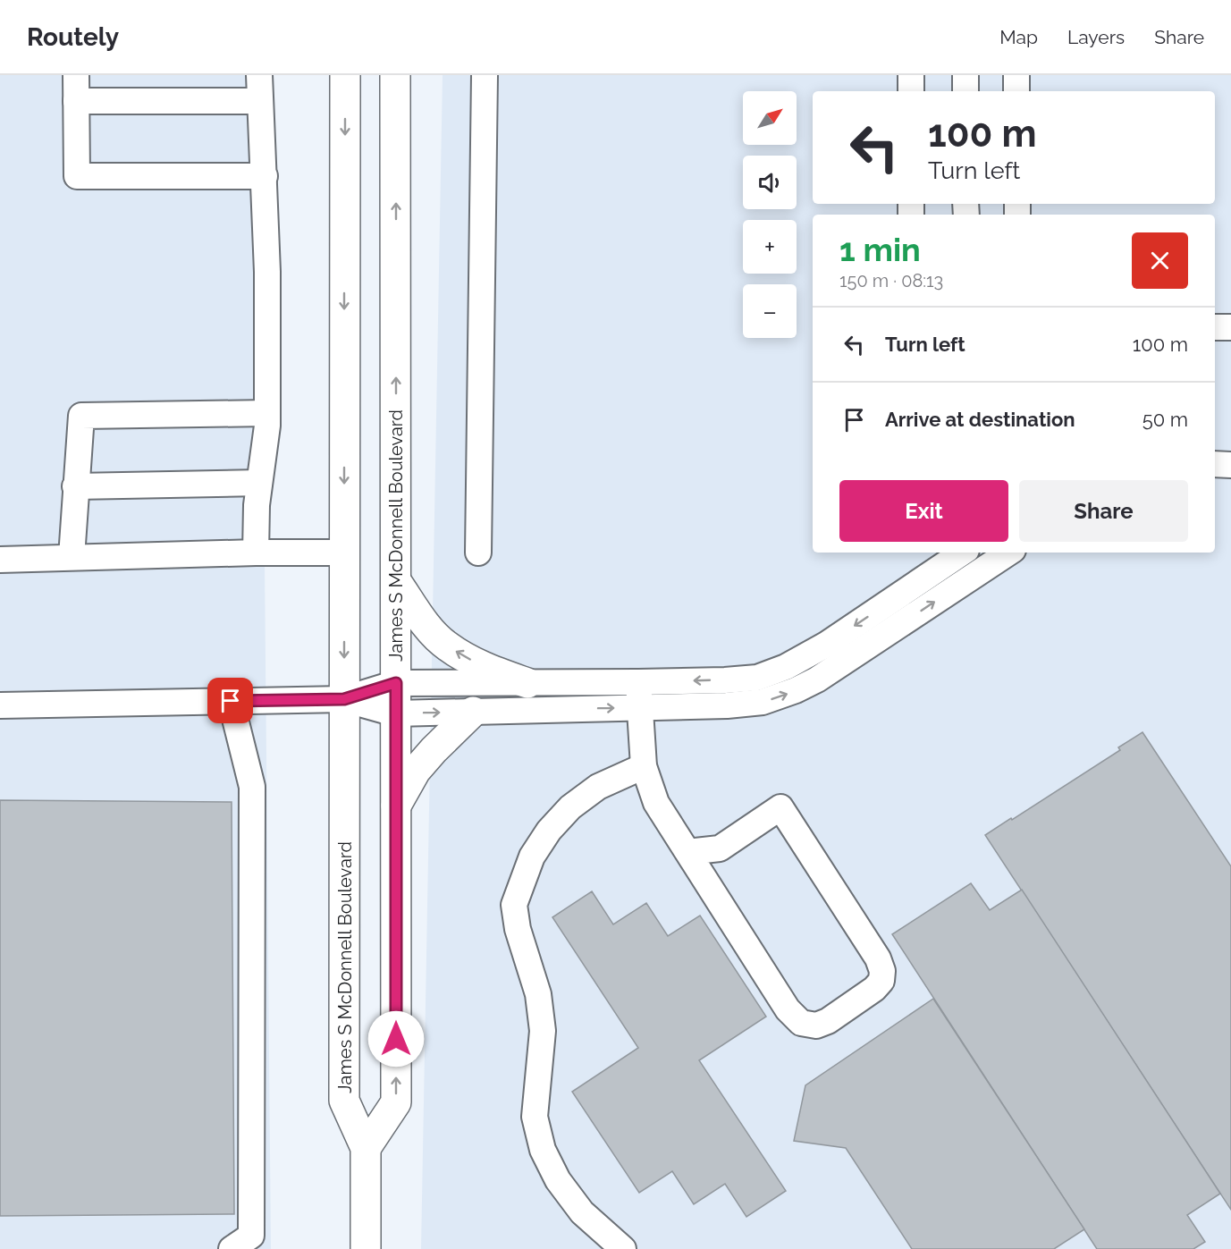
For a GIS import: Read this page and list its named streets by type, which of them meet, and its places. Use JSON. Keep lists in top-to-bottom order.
{
  "streets": {
    "main road": ["James S McDonnell Boulevard"]
  },
  "north": "top right",
  "page": {
    "header": "Routely",
    "nav": ["Map", "Layers", "Share"],
    "map_buttons": ["+", "−"],
    "turn": ["100 m", "Turn left"],
    "heading": ["1 min", "150 m · 08:13"],
    "list": [
      {
        "name": "Turn left",
        "value": "100 m"
      },
      {
        "name": "Arrive at destination",
        "value": "50 m"
      }
    ],
    "buttons": ["Exit", "Share"]
  }
}
